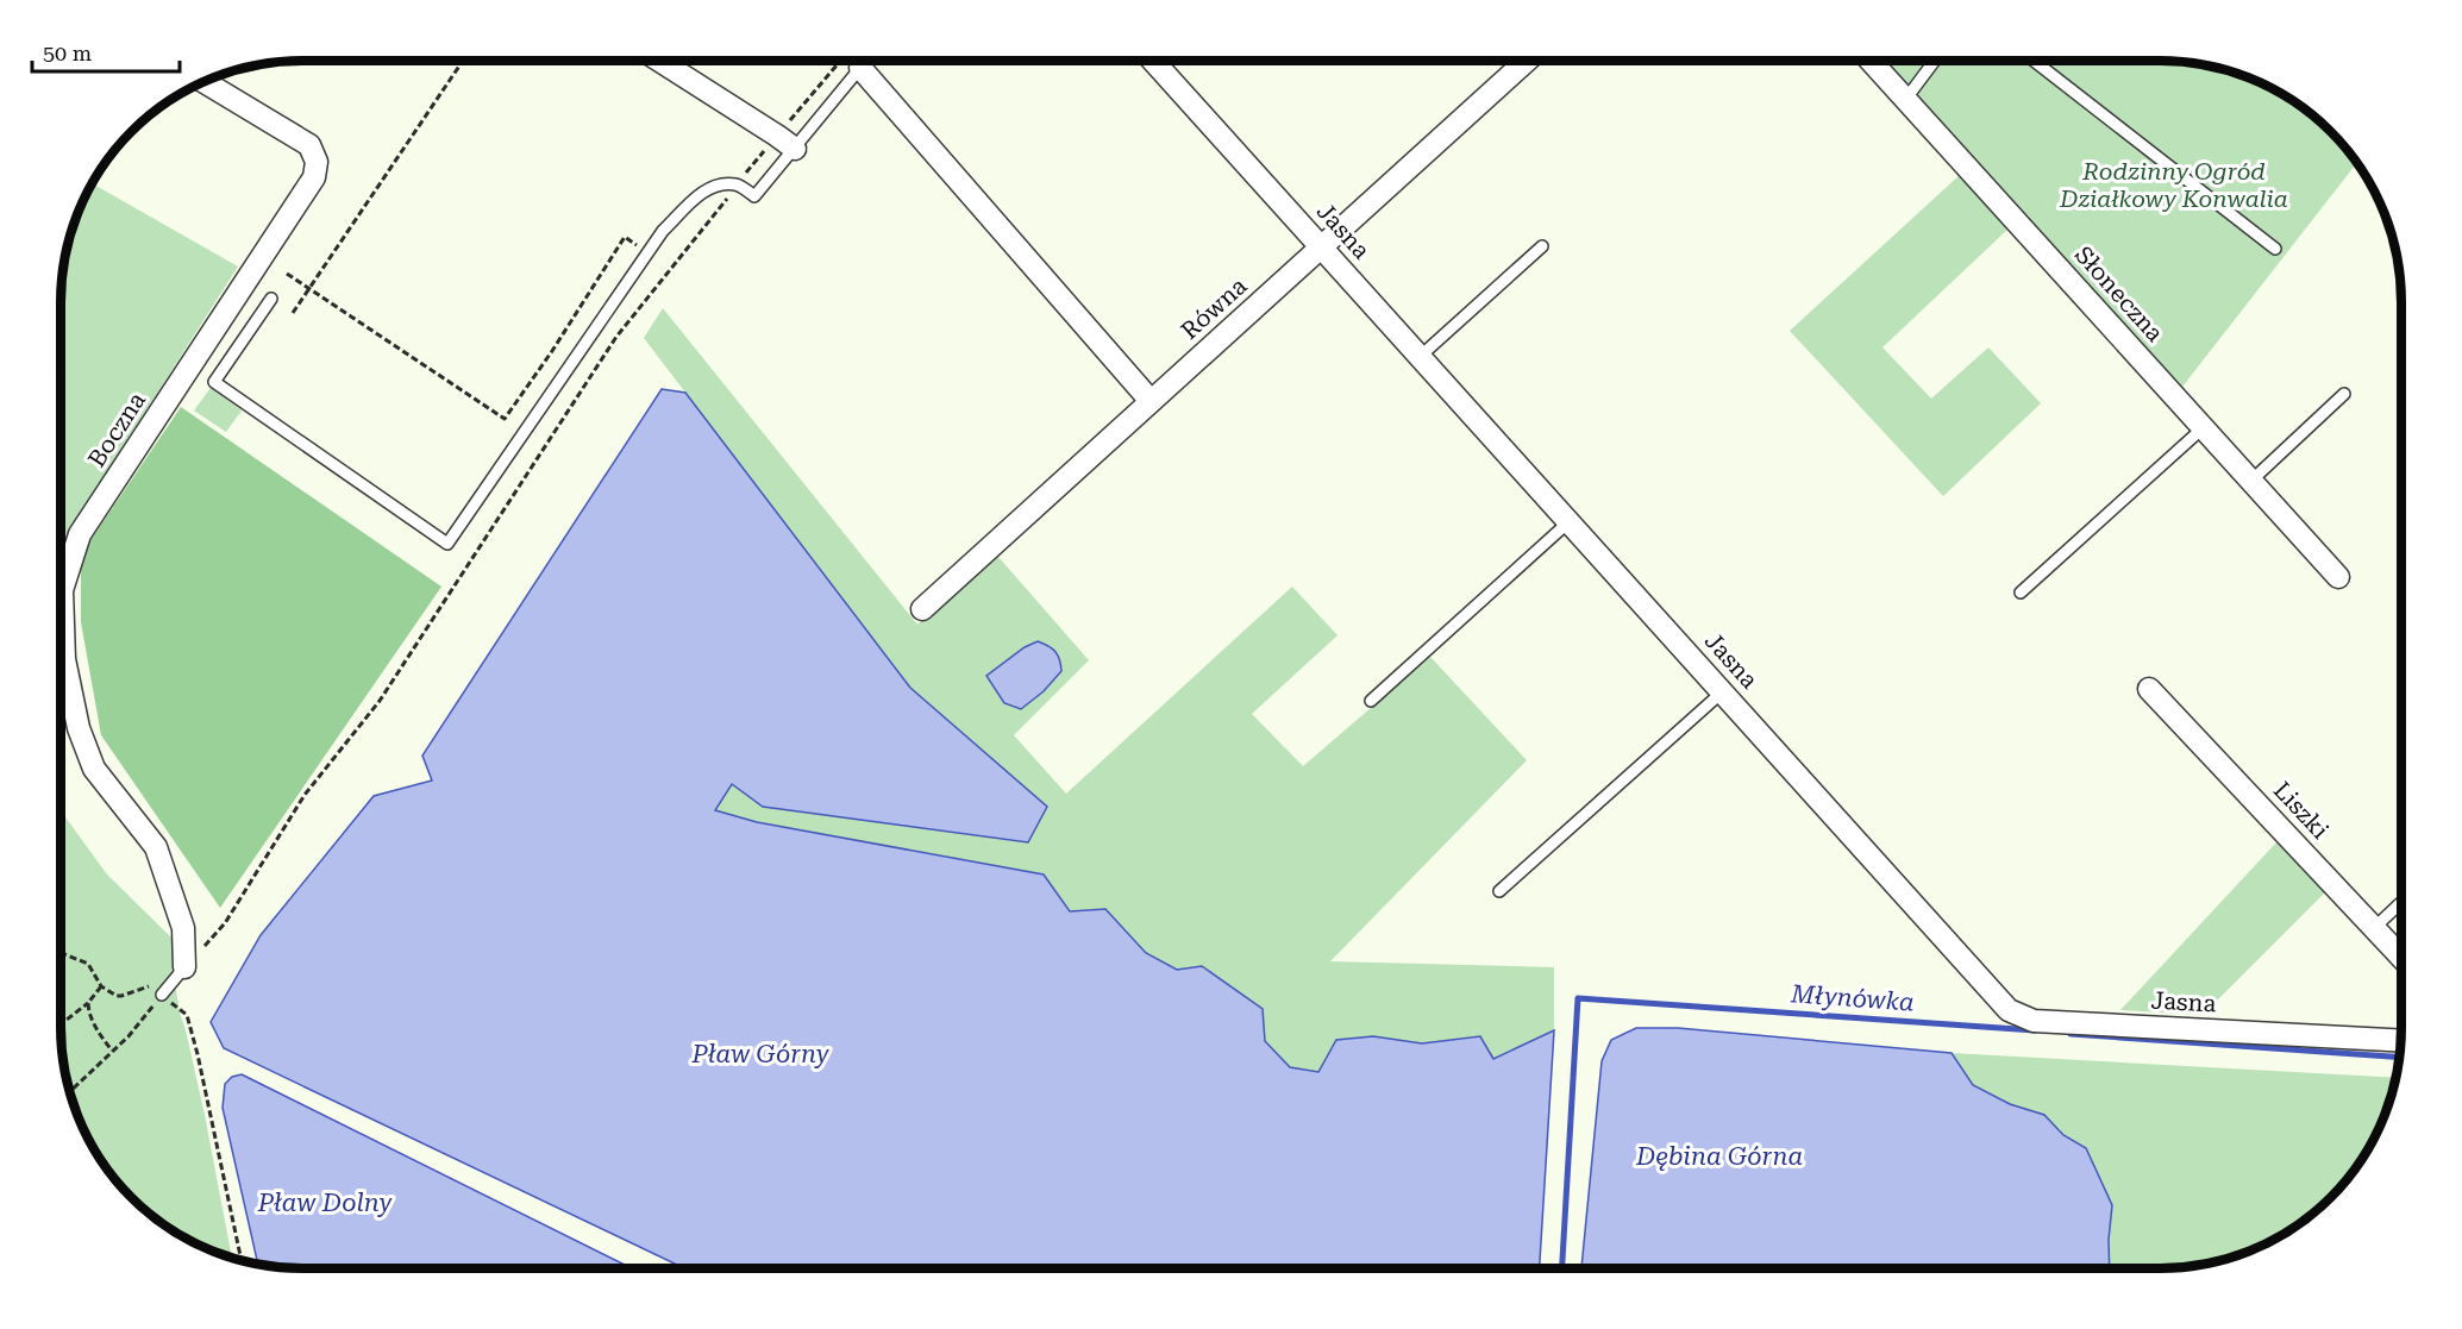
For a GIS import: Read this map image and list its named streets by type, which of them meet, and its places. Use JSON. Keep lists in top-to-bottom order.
{
  "streets": {
    "street": [
      "Jasna",
      "Słoneczna",
      "Równa",
      "Boczna",
      "Liszki"
    ]
  },
  "crossings": [
    ["Jasna", "Równa"]
  ],
  "water": [
    "Młynówka",
    "Pław Górny",
    "Dębina Górna",
    "Pław Dolny"
  ],
  "parks": ["Rodzinny Ogród Działkowy Konwalia"],
  "scale_bar": "50 m"
}
